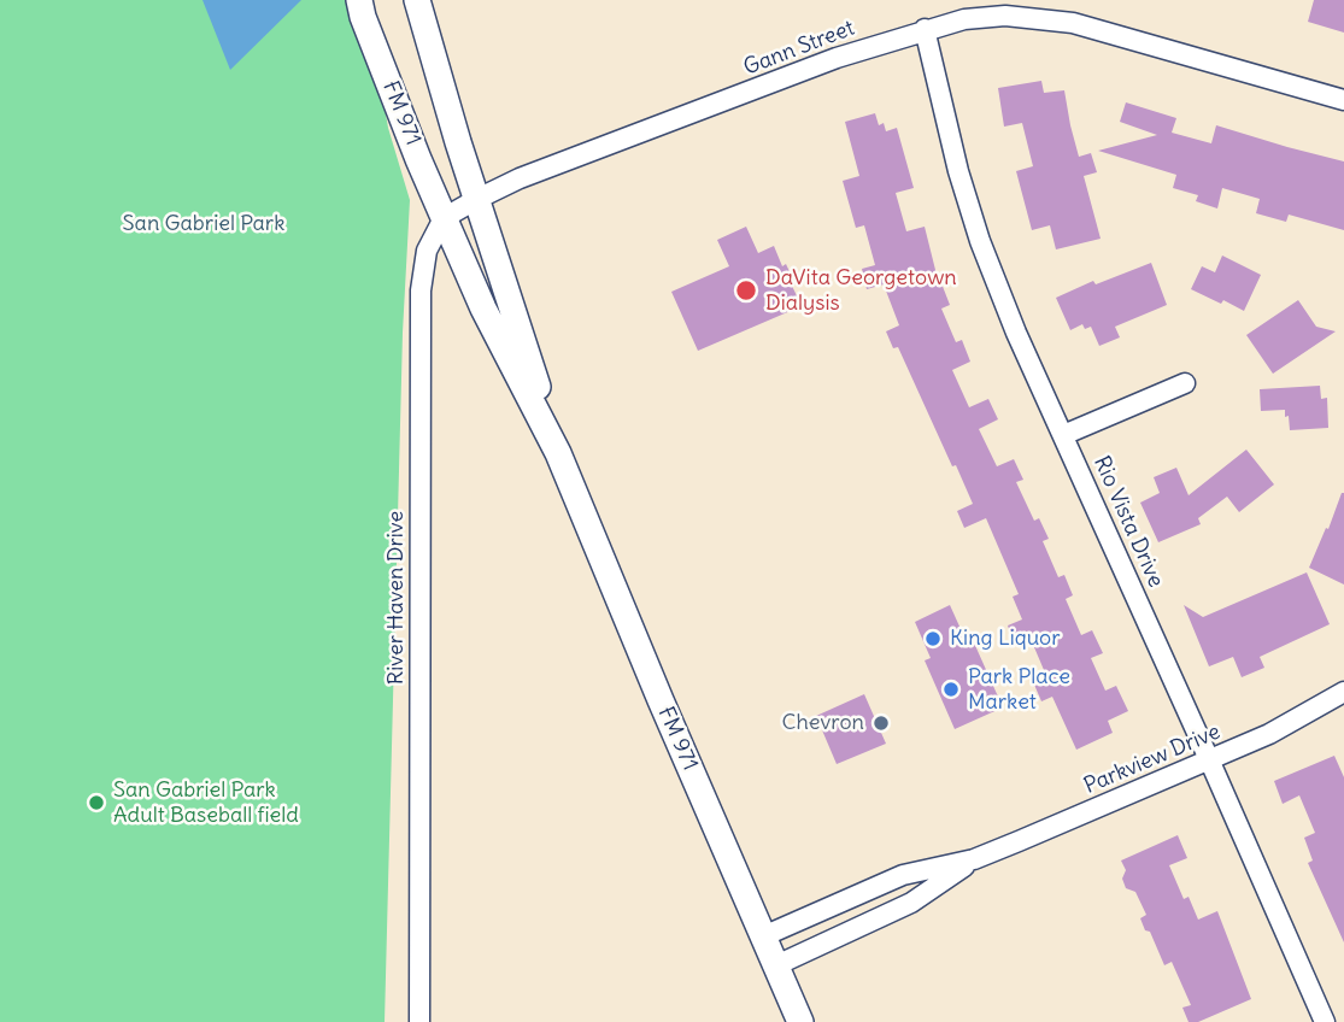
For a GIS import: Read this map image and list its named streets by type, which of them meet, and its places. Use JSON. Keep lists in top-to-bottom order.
{
  "streets": {
    "main road": ["FM 971"],
    "street": [
      "Gann Street",
      "Rio Vista Drive",
      "River Haven Drive",
      "Parkview Drive"
    ]
  },
  "crossings": [
    ["Gann Street", "FM 971"],
    ["Gann Street", "Rio Vista Drive"],
    ["FM 971", "River Haven Drive"],
    ["FM 971", "Parkview Drive"],
    ["Rio Vista Drive", "Parkview Drive"]
  ],
  "parks": ["San Gabriel Park"],
  "places": [
    "DaVita Georgetown Dialysis",
    "King Liquor",
    "Park Place Market",
    "Chevron",
    "San Gabriel Park Adult Baseball field"
  ]
}
